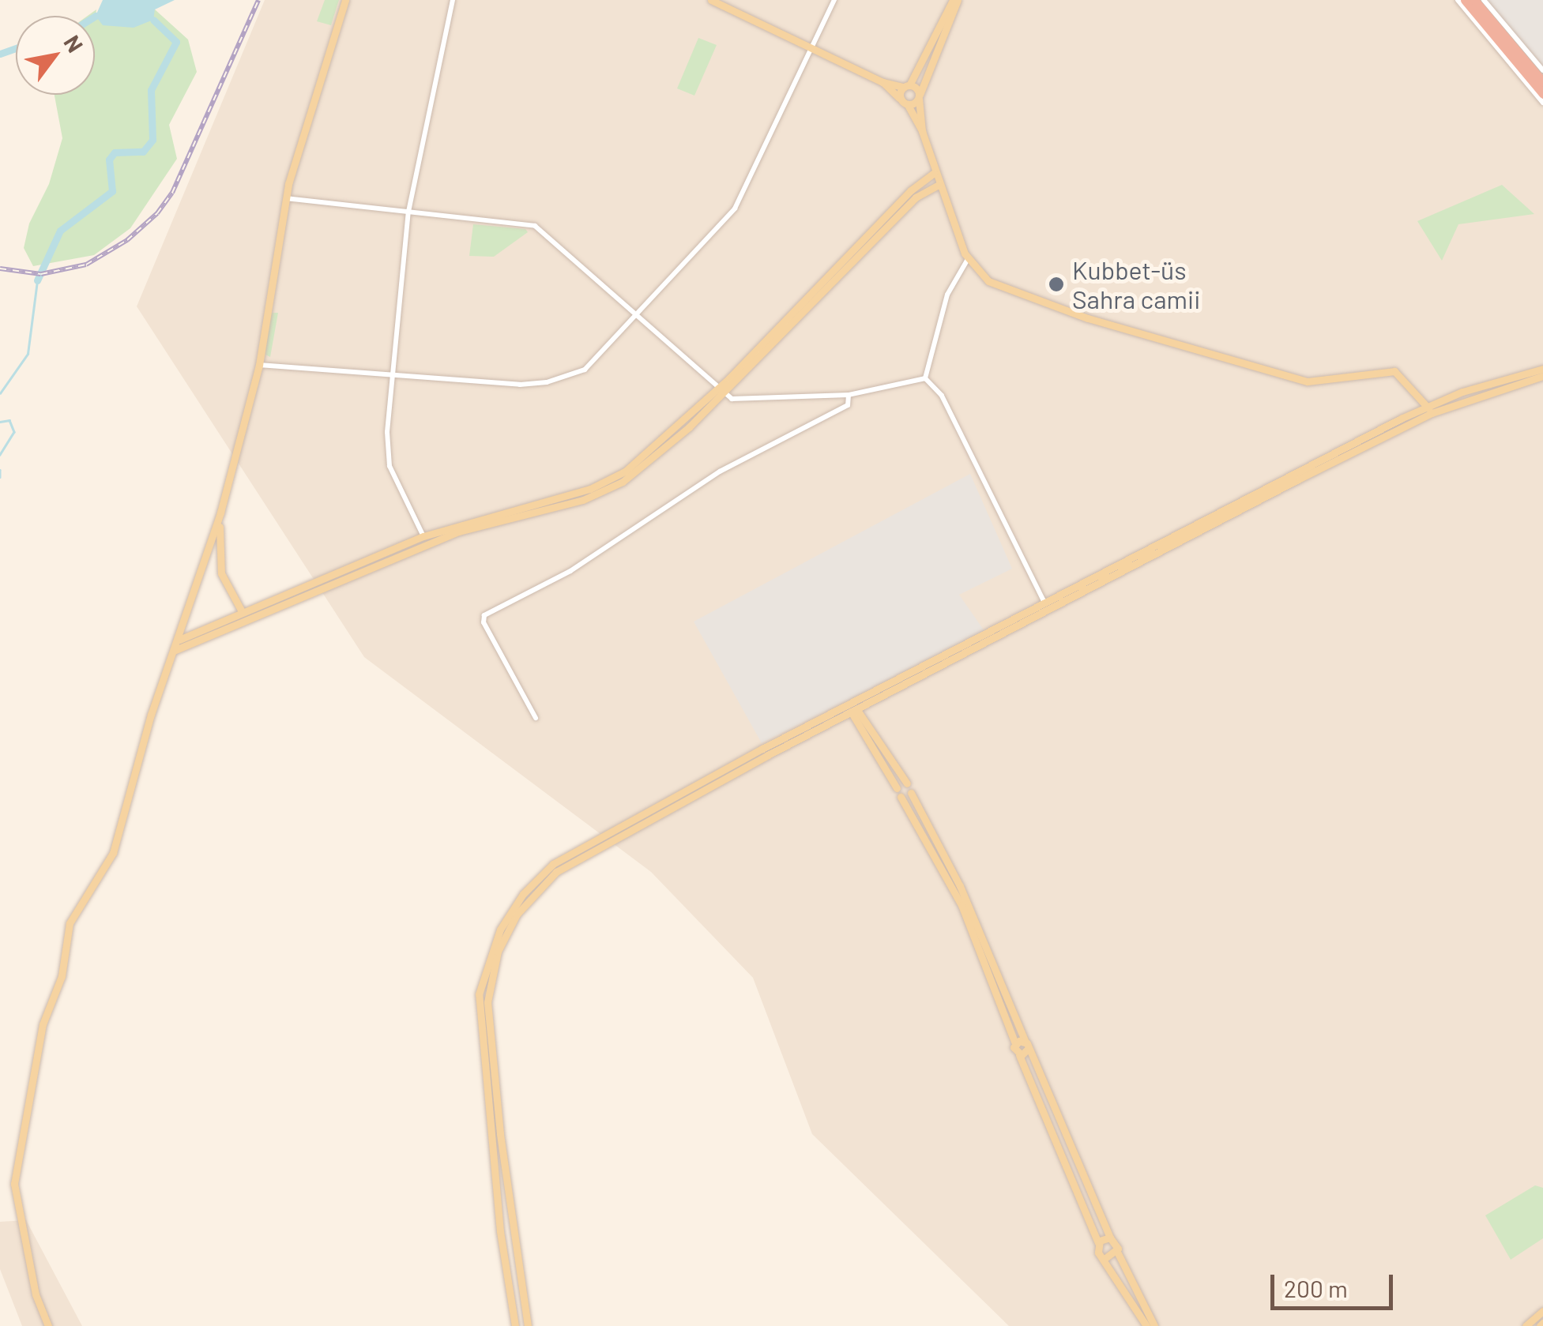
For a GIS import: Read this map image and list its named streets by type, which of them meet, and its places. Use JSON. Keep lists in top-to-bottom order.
{
  "places": ["Kubbet-üs Sahra camii"],
  "scale_bar": "200 m",
  "north": "top right"
}
